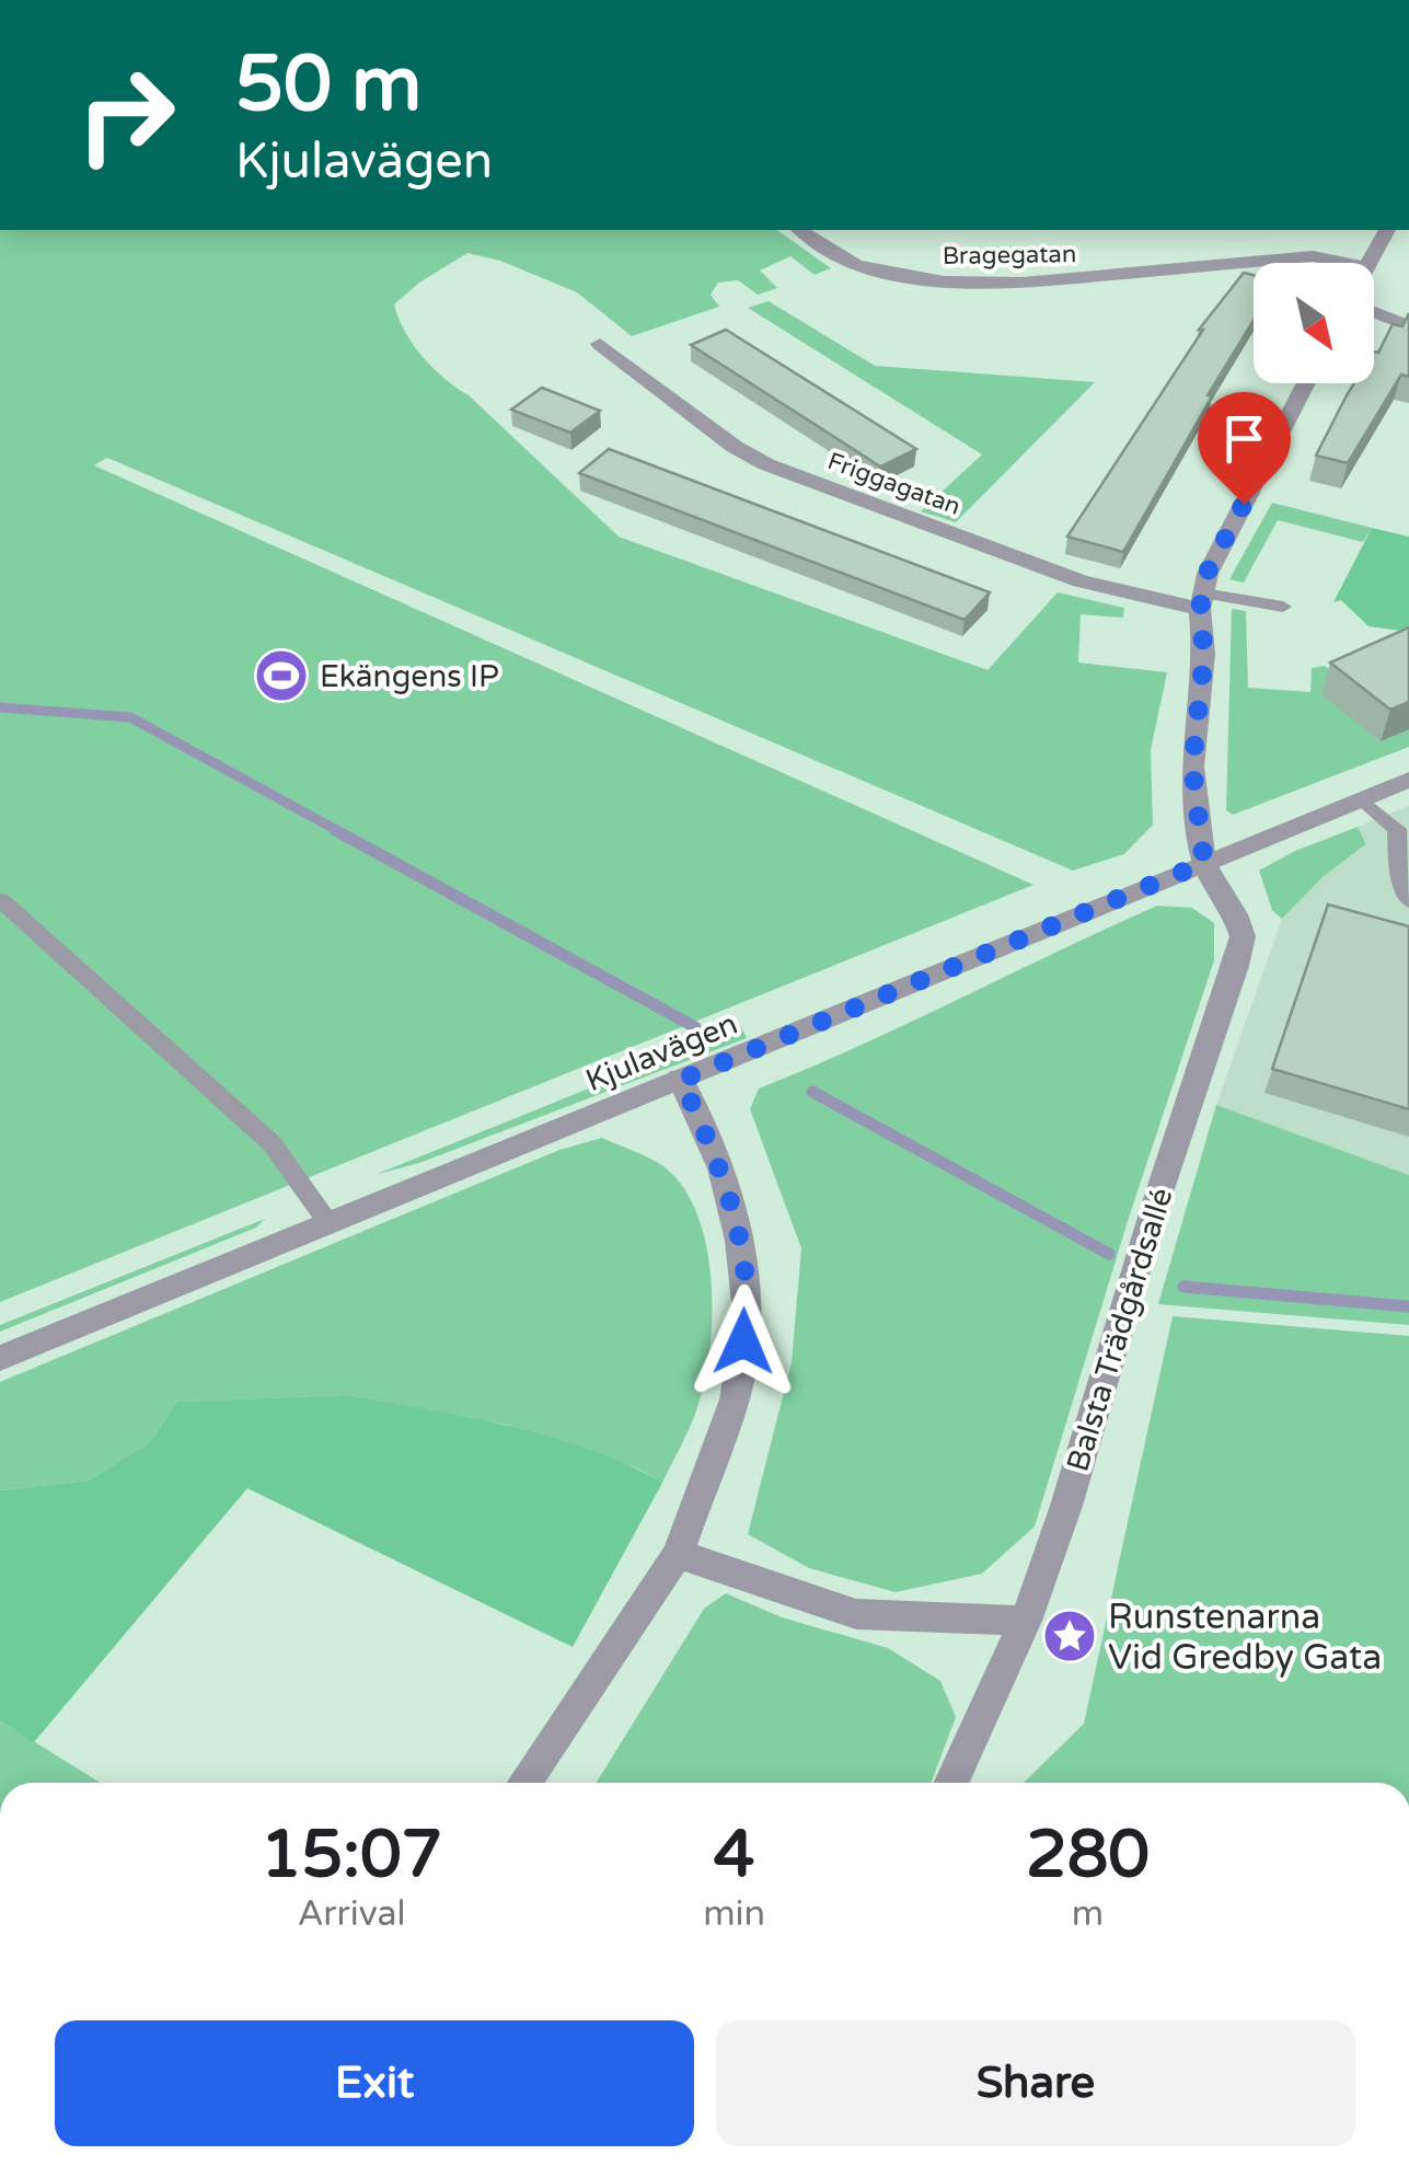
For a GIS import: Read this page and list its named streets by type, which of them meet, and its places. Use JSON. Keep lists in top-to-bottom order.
{
  "streets": {
    "street": [
      "Bragegatan",
      "Friggagatan",
      "Kjulavägen",
      "Balsta Trädgårdsallé"
    ]
  },
  "crossings": [
    ["Kjulavägen", "Balsta Trädgårdsallé"]
  ],
  "places": {
    "sports": ["Ekängens IP"],
    "place": ["Runstenarna Vid Gredby Gata"]
  },
  "north": "bottom right",
  "page": {
    "turn": ["50 m", "Kjulavägen"],
    "eta": [
      "15:07",
      "Arrival",
      "4",
      "min",
      "280",
      "m"
    ],
    "buttons": ["Exit", "Share"]
  }
}
